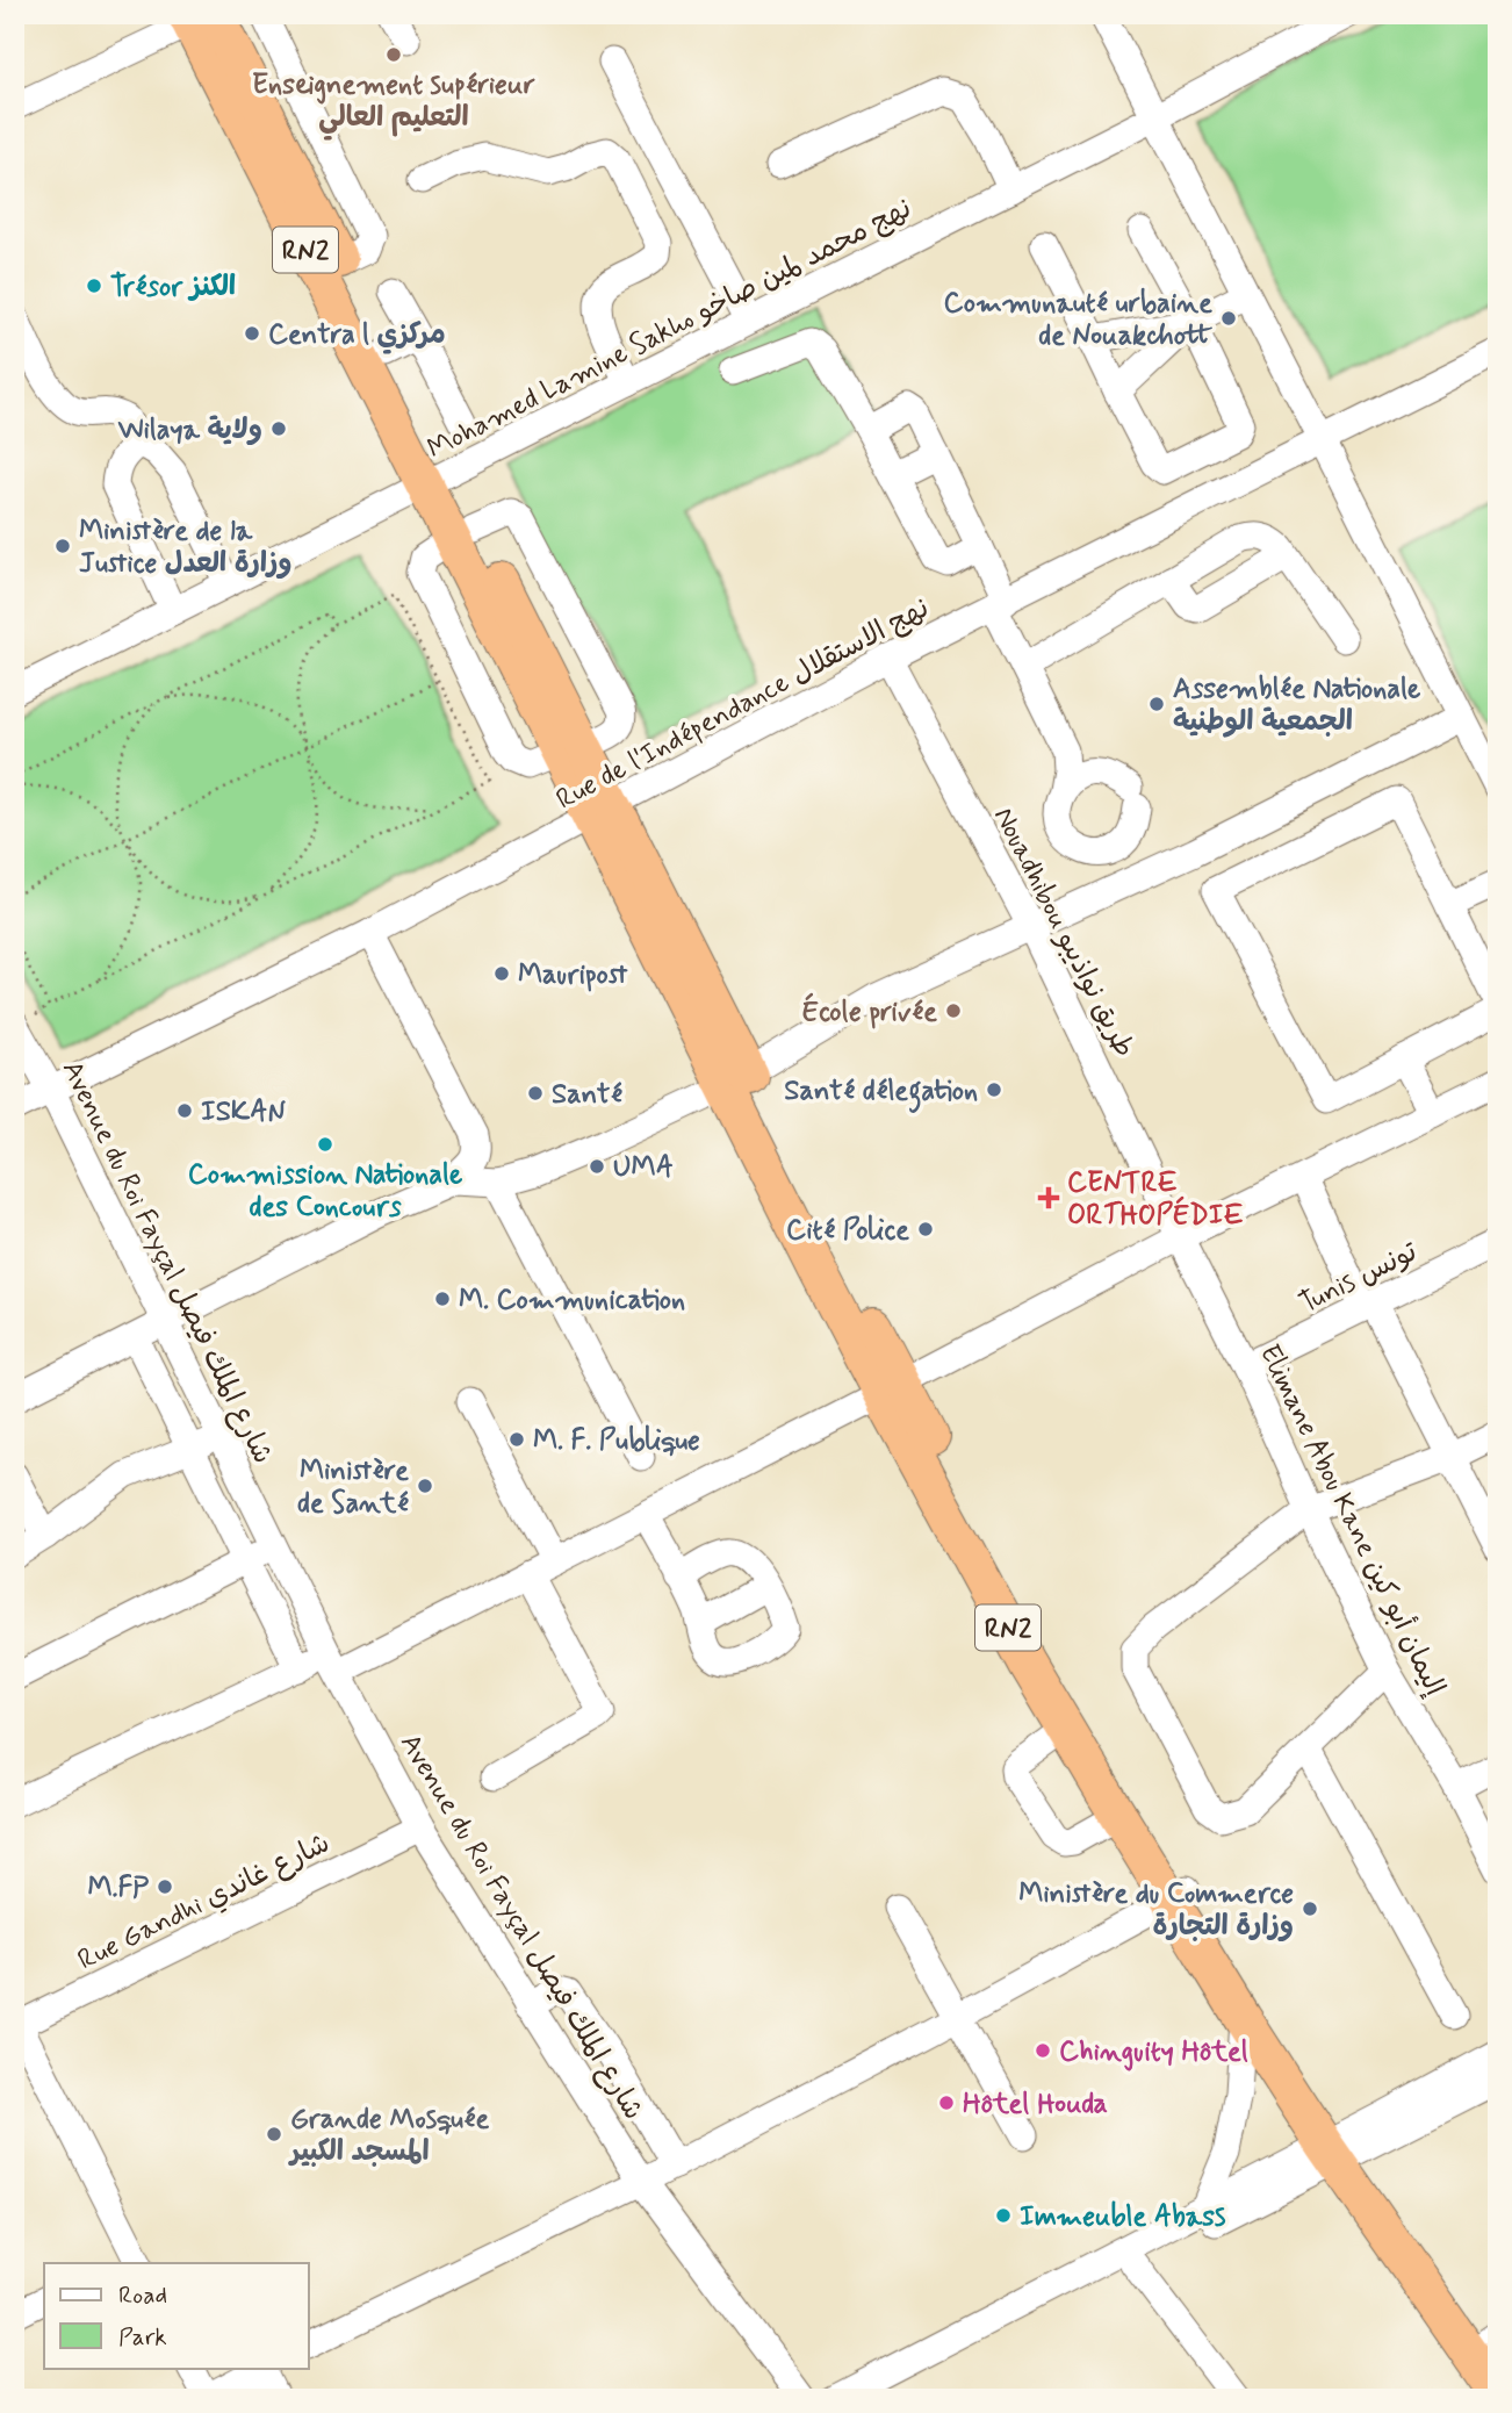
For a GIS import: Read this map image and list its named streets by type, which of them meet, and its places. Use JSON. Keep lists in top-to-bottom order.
{
  "streets": {
    "highway": ["RN2"],
    "street": [
      "Mohamed Lamine Sakho نهج محمد لمين صاخو",
      "Rue de l'Indépendance نهج الاستقلال",
      "Nouadhibou طريق نواذيبو",
      "Avenue du Roi Fayçal شارع الملك فيصل",
      "Tunis تونس",
      "Elimane Abou Kane إليمان أبو كين",
      "Rue Gandhi شارع غاندي"
    ]
  },
  "crossings": [
    ["RN2", "Mohamed Lamine Sakho نهج محمد لمين صاخو"],
    ["RN2", "Rue de l'Indépendance نهج الاستقلال"],
    ["Rue de l'Indépendance نهج الاستقلال", "Nouadhibou طريق نواذيبو"],
    ["Rue de l'Indépendance نهج الاستقلال", "Avenue du Roi Fayçal شارع الملك فيصل"],
    ["Nouadhibou طريق نواذيبو", "Elimane Abou Kane إليمان أبو كين"],
    ["Avenue du Roi Fayçal شارع الملك فيصل", "Rue Gandhi شارع غاندي"],
    ["Tunis تونس", "Elimane Abou Kane إليمان أبو كين"]
  ],
  "places": {
    "other": [
      "Enseignement supérieur التعليم العالي",
      "Trésor الكنز",
      "Communauté urbaine de Nouakchott",
      "Centra l مركزي",
      "Wilaya ولاية",
      "Ministère de la Justice وزارة العدل",
      "Assemblée Nationale الجمعية الوطنية",
      "Mauripost",
      "École privée",
      "Santé délegation",
      "Santé",
      "ISKAN",
      "Commission Nationale des Concours",
      "UMA",
      "Cité Police",
      "M. Communication",
      "M. F. Publique",
      "Ministère de Santé",
      "M.FP",
      "Ministère du Commerce وزارة التجارة",
      "Chinguity Hôtel",
      "Hôtel Houda",
      "Grande Mosquée المسجد الكبير",
      "Immeuble Abass"
    ],
    "health": ["CENTRE ORTHOPÉDIE"]
  },
  "legend": ["Road", "Park"]
}
